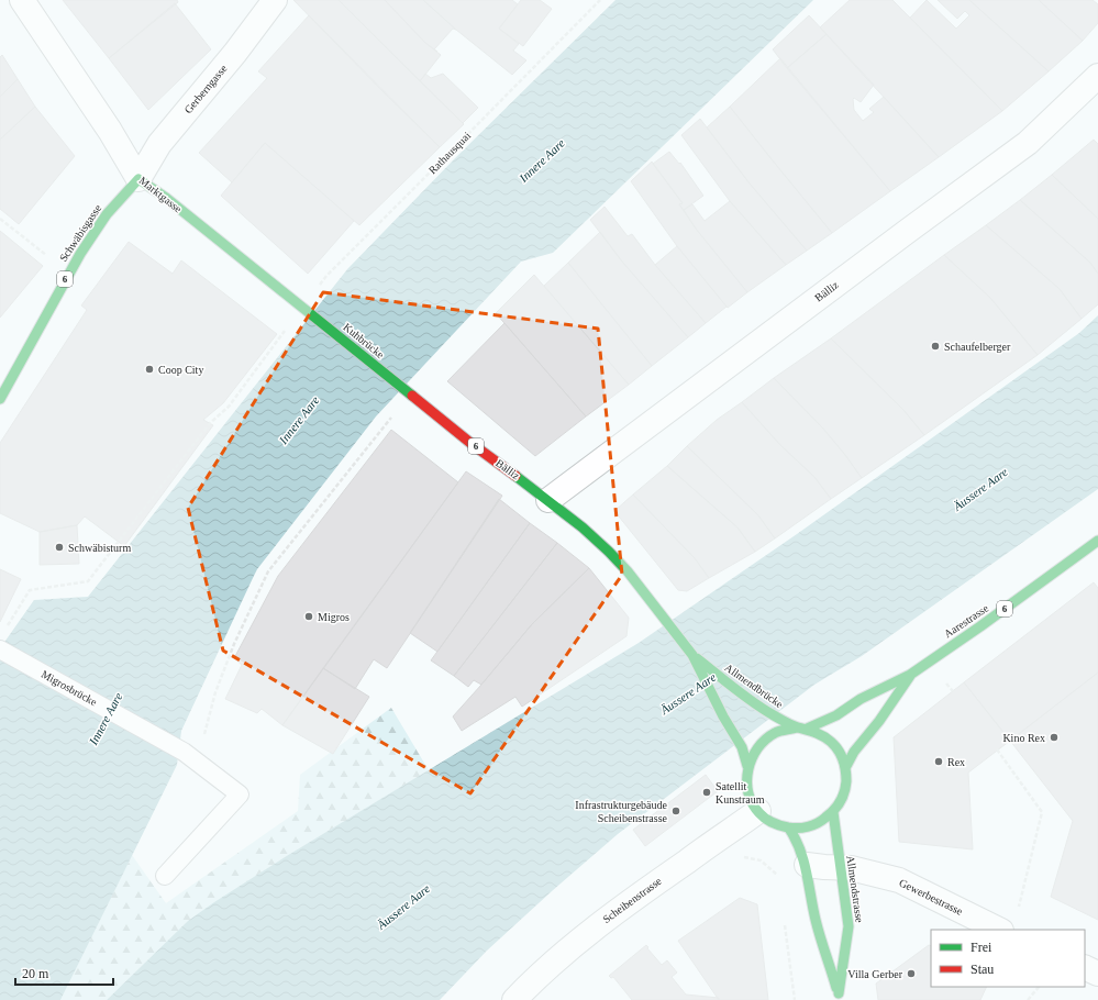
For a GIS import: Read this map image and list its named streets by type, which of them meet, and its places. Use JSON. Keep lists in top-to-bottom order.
{
  "streets": {
    "main road": [
      "Marktgasse",
      "Schwäbisgasse",
      "6",
      "Bälliz",
      "Kuhbrücke",
      "Aarestrasse",
      "Allmendbrücke",
      "Allmendstrasse"
    ],
    "street": ["Gerberngasse", "Gewerbestrasse", "Scheibenstrasse"],
    "lane": ["Migrosbrücke"],
    "path": ["Rathausquai"]
  },
  "crossings": [
    ["Gerberngasse", "Marktgasse"],
    ["Gerberngasse", "Schwäbisgasse"],
    ["Rathausquai", "Marktgasse"],
    ["Rathausquai", "Kuhbrücke"],
    ["Marktgasse", "Schwäbisgasse"],
    ["Marktgasse", "Kuhbrücke"],
    ["Bälliz", "Kuhbrücke"],
    ["Bälliz", "Allmendbrücke"],
    ["Aarestrasse", "Allmendbrücke"],
    ["Aarestrasse", "Allmendstrasse"],
    ["Aarestrasse", "Scheibenstrasse"],
    ["Allmendbrücke", "Allmendstrasse"],
    ["Allmendbrücke", "Scheibenstrasse"],
    ["Allmendstrasse", "Gewerbestrasse"],
    ["Allmendstrasse", "Scheibenstrasse"]
  ],
  "water": ["Innere Aare", "Äussere Aare"],
  "places": [
    "Schaufelberger",
    "Coop City",
    "Schwäbisturm",
    "Migros",
    "Kino Rex",
    "Rex",
    "Satellit Kunstraum",
    "Infrastrukturgebäude Scheibenstrasse",
    "Villa Gerber"
  ],
  "legend": ["Frei", "Stau"],
  "scale_bar": "20 m"
}
